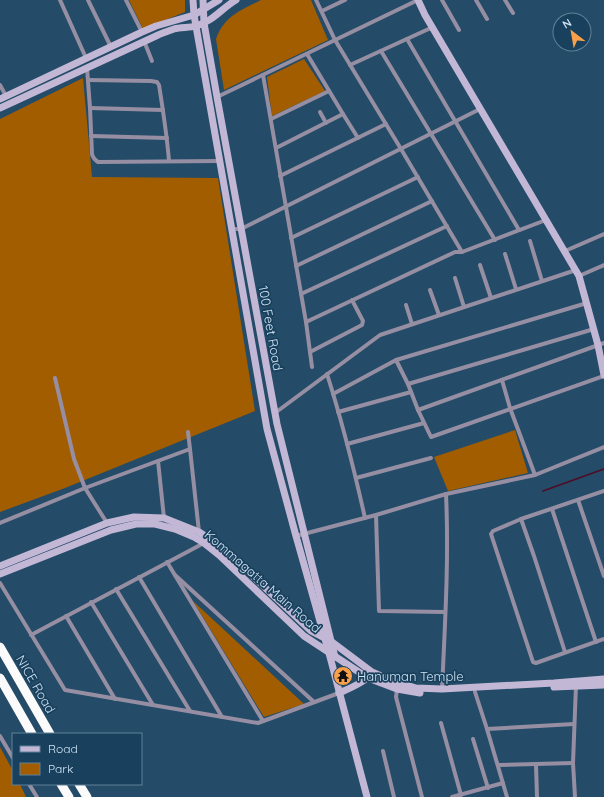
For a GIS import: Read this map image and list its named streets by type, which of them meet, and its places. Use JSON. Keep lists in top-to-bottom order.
{
  "streets": {
    "highway": ["NICE Road"],
    "main road": ["100 Feet Road", "Kommagatta Main Road"]
  },
  "crossings": [
    ["100 Feet Road", "Kommagatta Main Road"]
  ],
  "places": {
    "temple": ["Hanuman Temple"]
  },
  "legend": ["Road", "Park"],
  "north": "top left"
}
